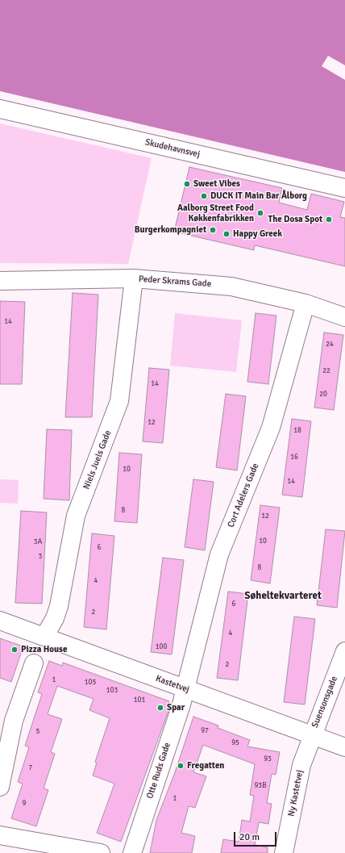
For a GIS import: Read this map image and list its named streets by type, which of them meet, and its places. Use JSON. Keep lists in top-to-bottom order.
{
  "streets": {
    "street": [
      "Skudehavnsvej",
      "Peder Skrams Gade",
      "Niels Juels Gade",
      "Cort Adelers Gade",
      "Kastetvej",
      "Suensonsgade",
      "Otte Ruds Gade",
      "Ny Kastetvej"
    ]
  },
  "crossings": [
    ["Peder Skrams Gade", "Niels Juels Gade"],
    ["Peder Skrams Gade", "Cort Adelers Gade"],
    ["Niels Juels Gade", "Kastetvej"],
    ["Cort Adelers Gade", "Kastetvej"],
    ["Cort Adelers Gade", "Otte Ruds Gade"],
    ["Kastetvej", "Suensonsgade"],
    ["Kastetvej", "Otte Ruds Gade"],
    ["Kastetvej", "Ny Kastetvej"],
    ["Suensonsgade", "Ny Kastetvej"]
  ],
  "districts": ["Søheltekvarteret"],
  "places": [
    "Sweet Vibes",
    "DUCK IT Main Bar Ålborg",
    "Aalborg Street Food Køkkenfabrikken",
    "The Dosa Spot",
    "Burgerkompagniet",
    "Happy Greek",
    "Pizza House",
    "Spar",
    "Fregatten"
  ],
  "house_numbers": [
    "14",
    "24",
    "22",
    "14",
    "20",
    "12",
    "18",
    "16",
    "10",
    "14",
    "8",
    "12",
    "10",
    "3A",
    "6",
    "3",
    "8",
    "4",
    "6",
    "2",
    "4",
    "100",
    "2",
    "1",
    "105",
    "103",
    "101",
    "97",
    "5",
    "95",
    "93",
    "7",
    "93B",
    "1",
    "9"
  ],
  "scale_bar": "20 m"
}
